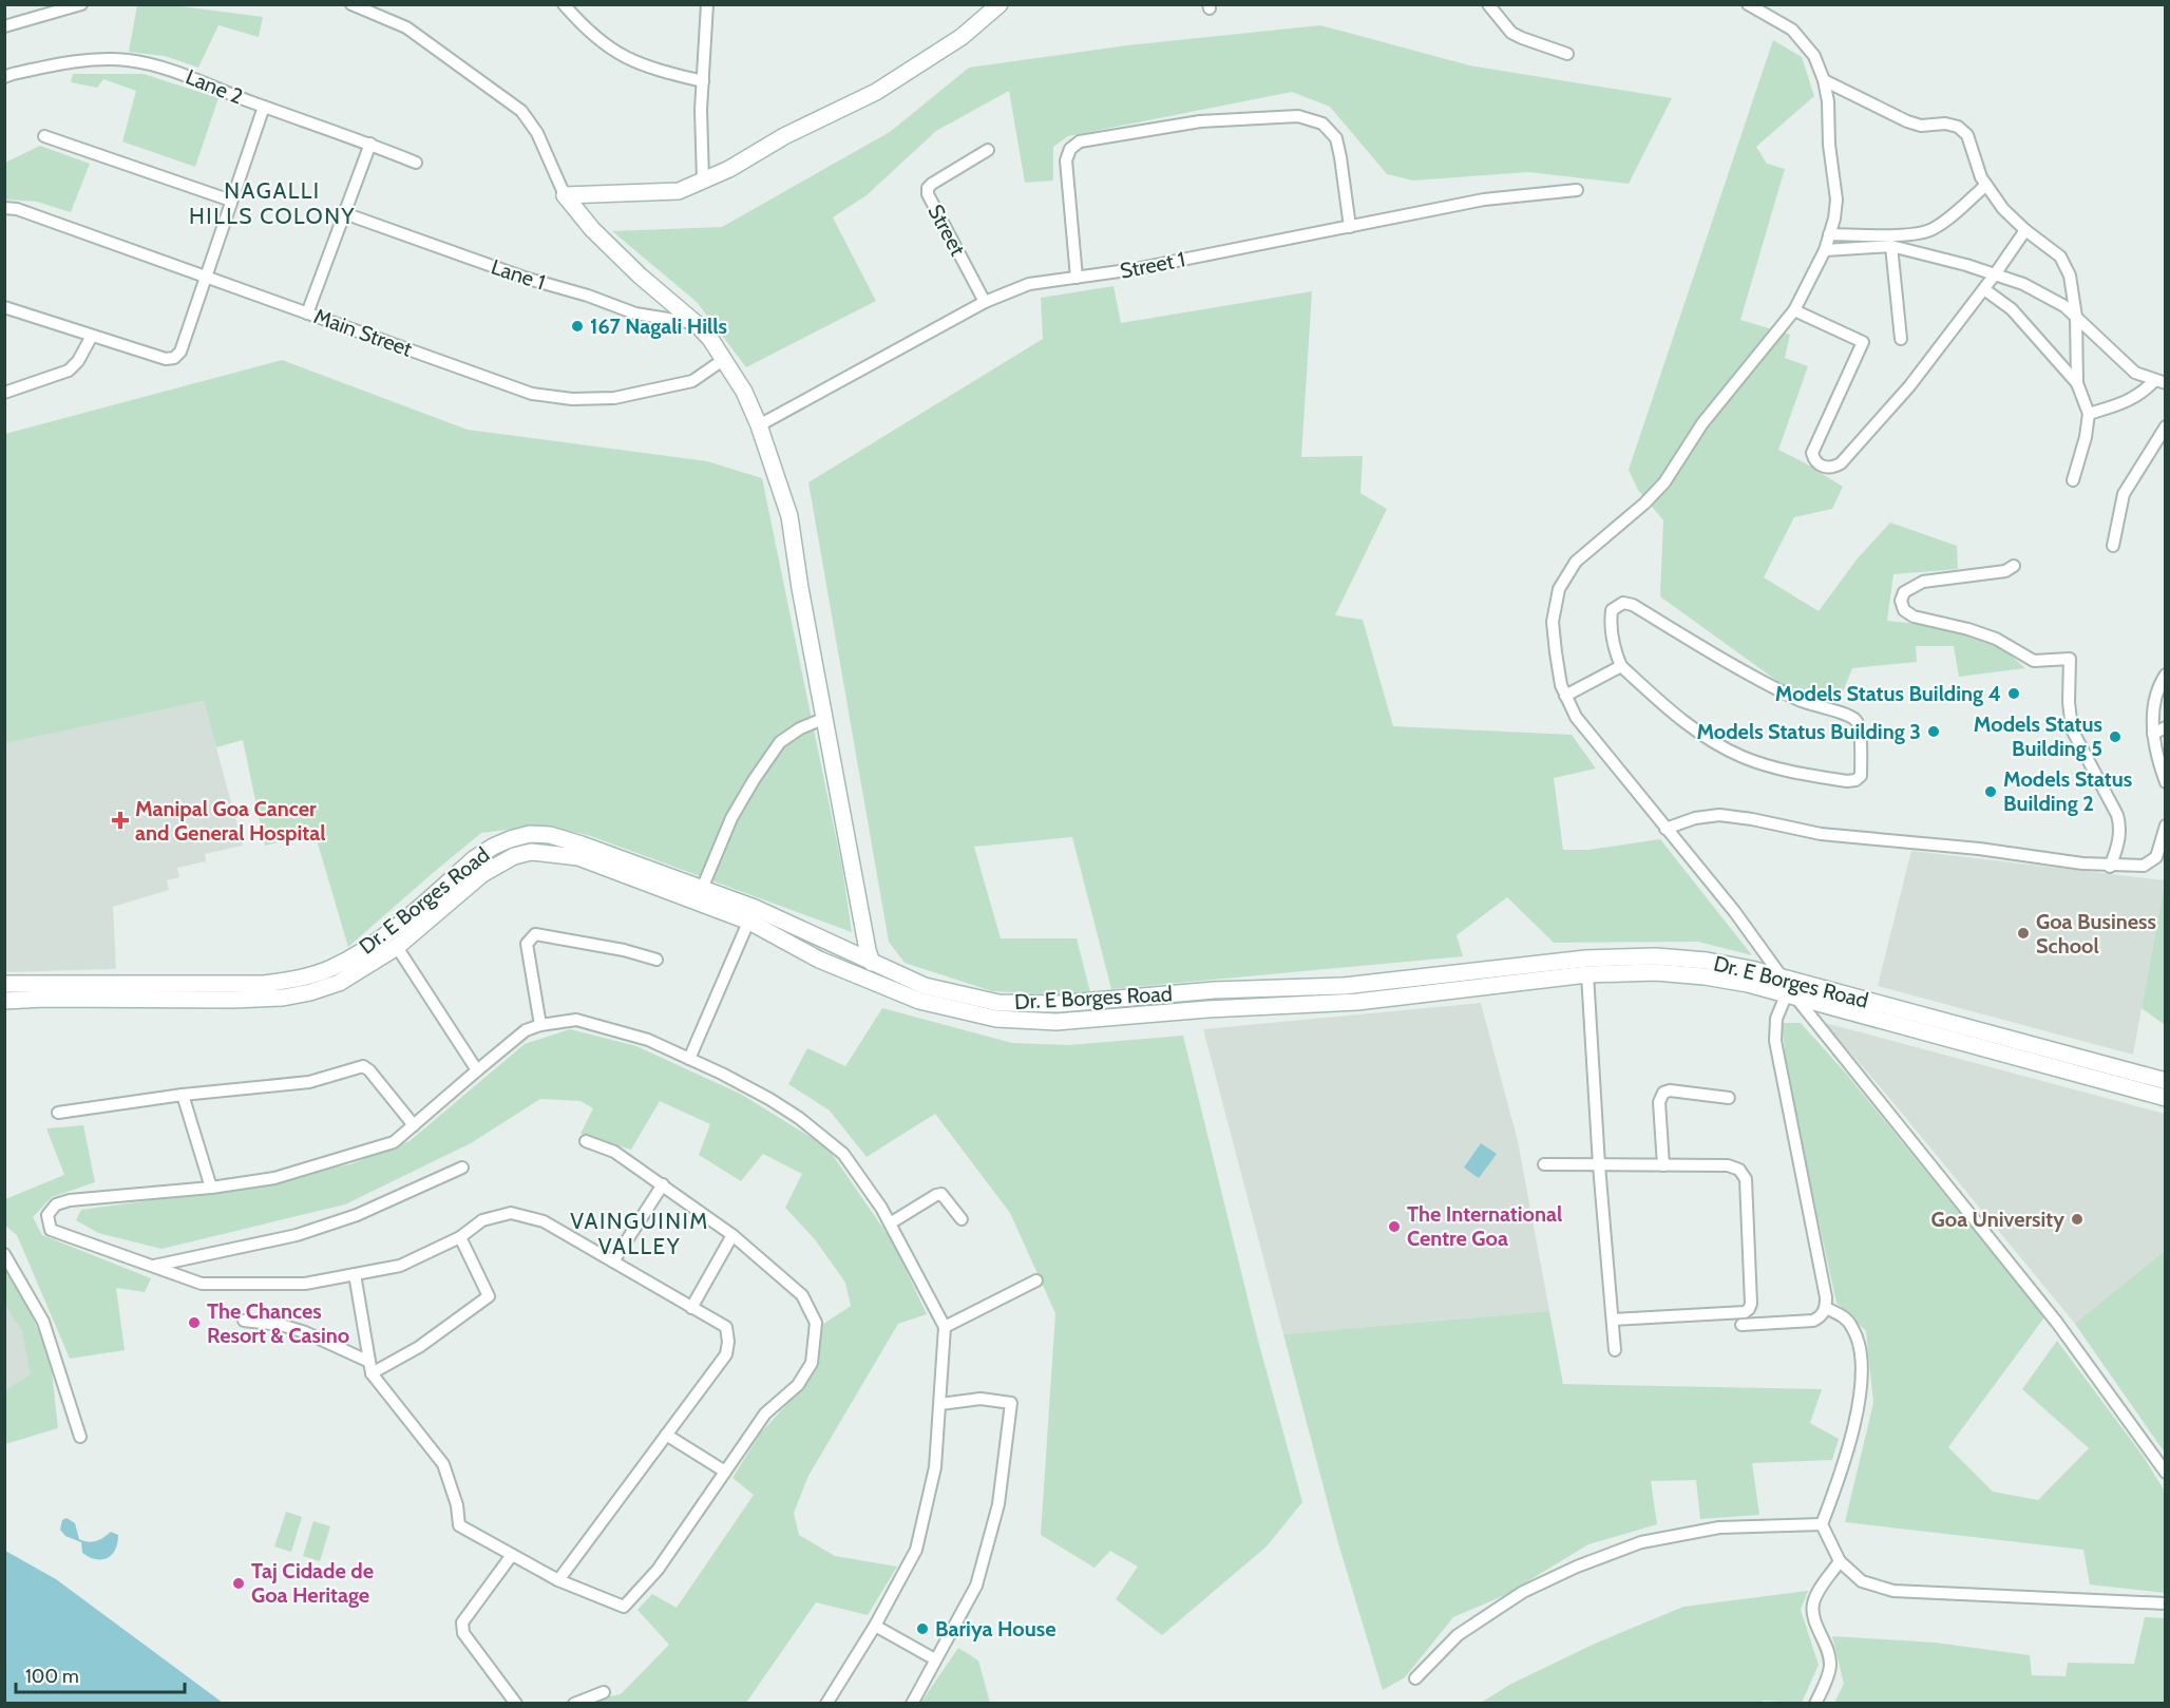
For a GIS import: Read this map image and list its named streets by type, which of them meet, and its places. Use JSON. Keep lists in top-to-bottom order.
{
  "streets": {
    "main road": ["Dr. E Borges Road"],
    "street": [
      "Lane 2",
      "Street",
      "Street 1",
      "Lane 1",
      "Main Street"
    ]
  },
  "crossings": [
    ["Street", "Street 1"]
  ],
  "districts": ["NAGALLI HILLS COLONY", "VAINGUINIM VALLEY"],
  "places": {
    "other": [
      "167 Nagali Hills",
      "Models Status Building 4",
      "Models Status Building 3",
      "Models Status Building 5",
      "Models Status Building 2",
      "Goa Business School",
      "Goa University",
      "The International Centre Goa",
      "The Chances Resort & Casino",
      "Taj Cidade de Goa Heritage",
      "Bariya House"
    ],
    "health": ["Manipal Goa Cancer and General Hospital"]
  },
  "scale_bar": "100 m"
}
